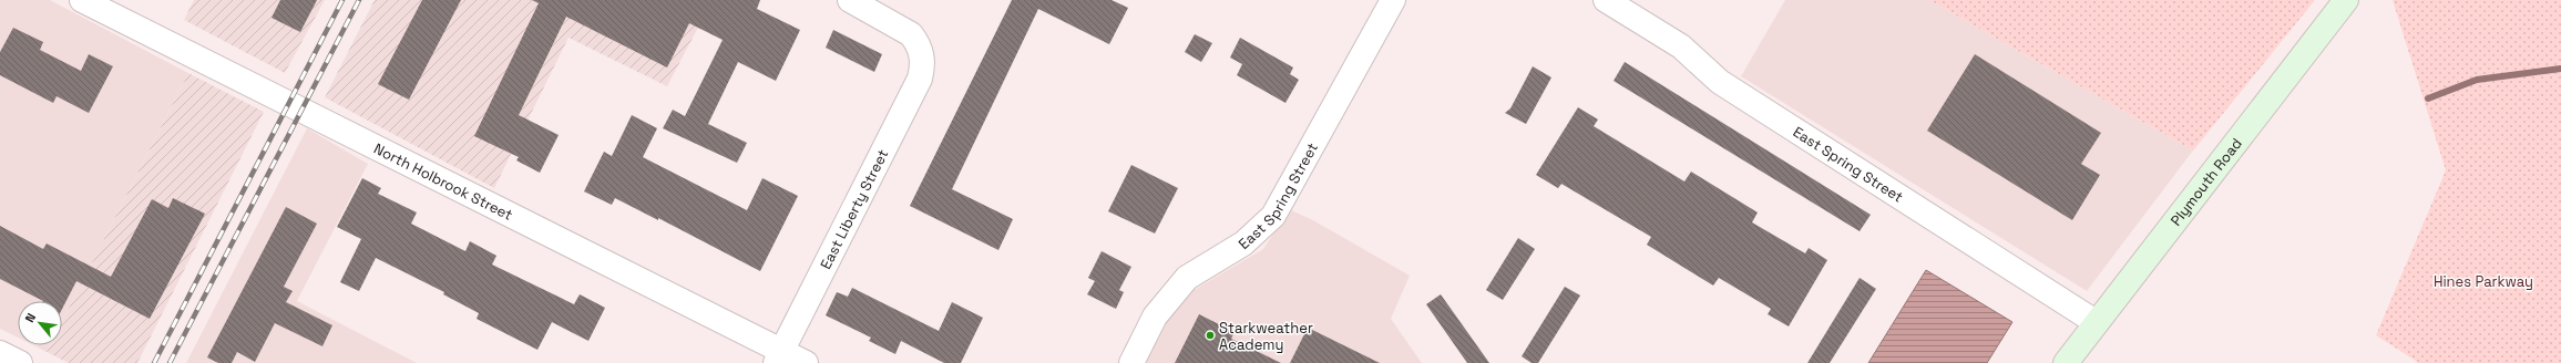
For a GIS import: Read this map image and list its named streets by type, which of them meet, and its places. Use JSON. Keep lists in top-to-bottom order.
{
  "streets": {
    "main road": ["Plymouth Road"],
    "street": ["East Spring Street", "North Holbrook Street", "East Liberty Street"]
  },
  "crossings": [
    ["East Spring Street", "Plymouth Road"],
    ["North Holbrook Street", "East Liberty Street"]
  ],
  "parks": ["Hines Parkway"],
  "places": ["Starkweather Academy"],
  "north": "top left"
}
